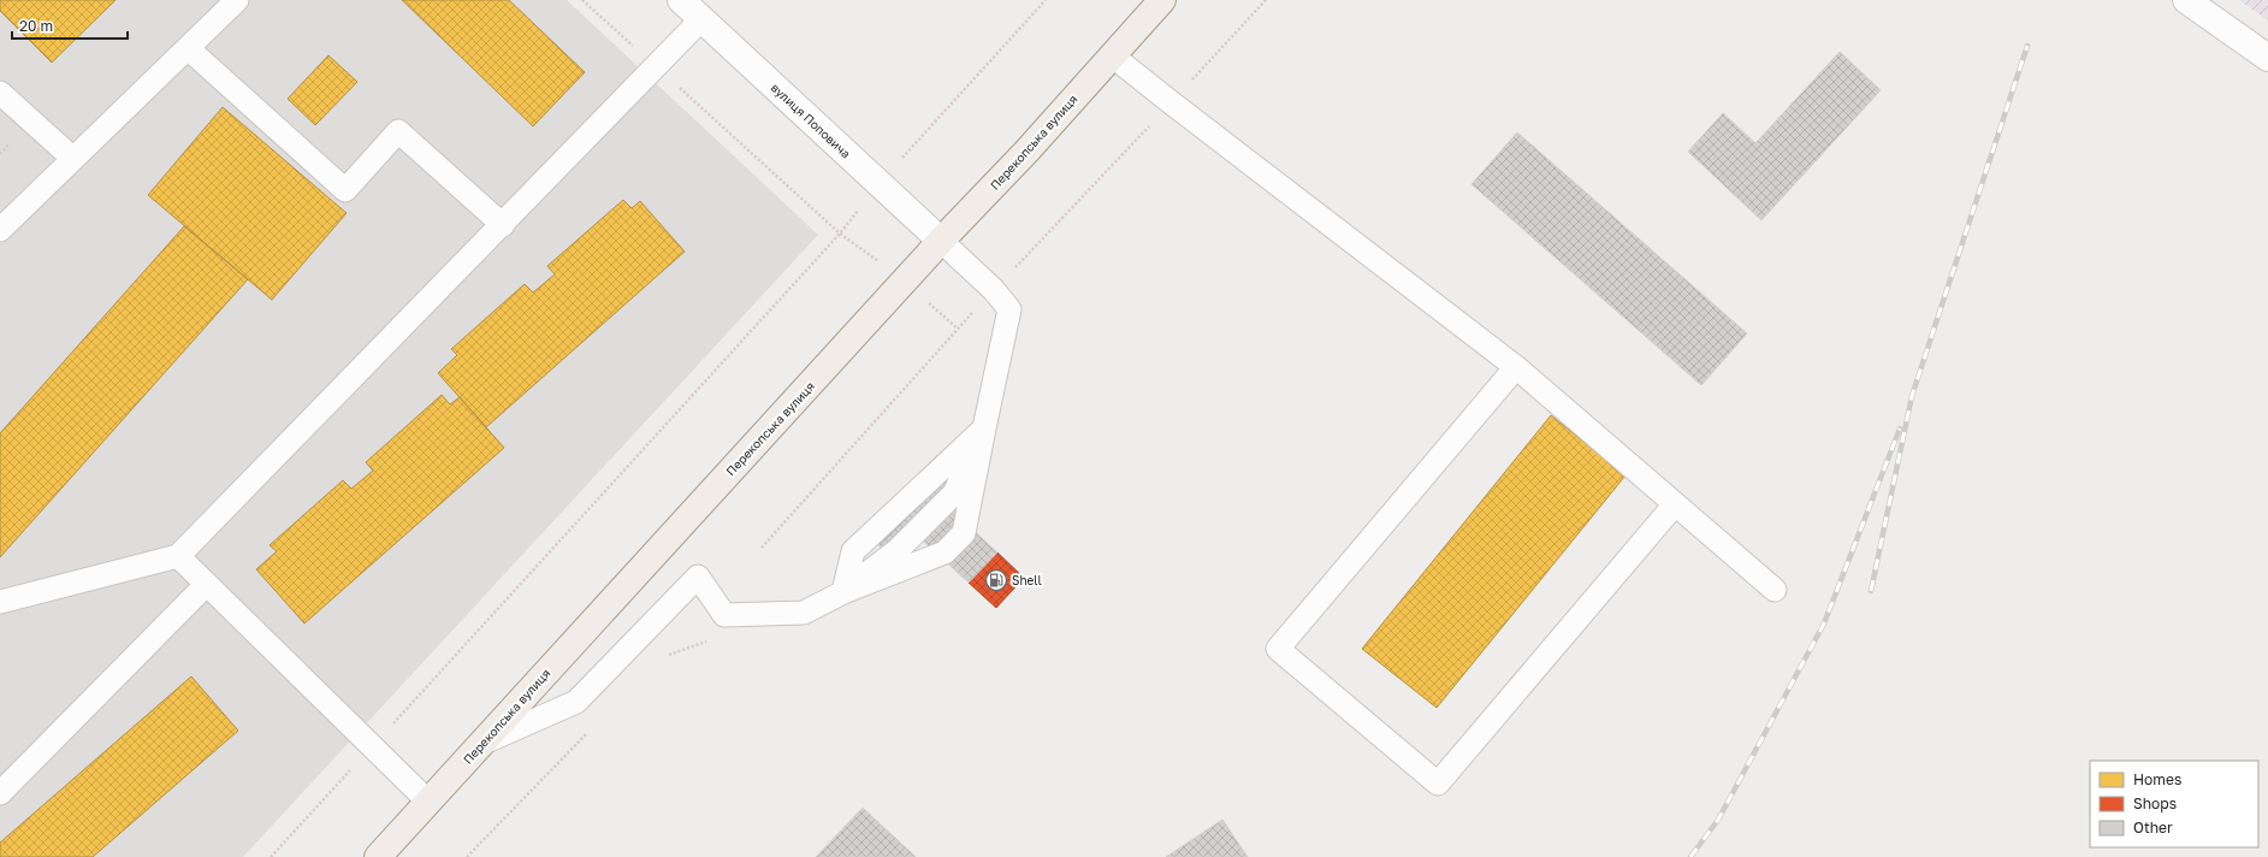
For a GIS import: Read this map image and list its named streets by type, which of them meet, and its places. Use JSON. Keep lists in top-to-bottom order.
{
  "streets": {
    "main road": ["Перекопська вулиця"],
    "street": ["вулиця Поповича"]
  },
  "crossings": [
    ["вулиця Поповича", "Перекопська вулиця"]
  ],
  "places": {
    "fuel station": ["Shell"]
  },
  "legend": ["Homes", "Shops", "Other"],
  "scale_bar": "20 m"
}
